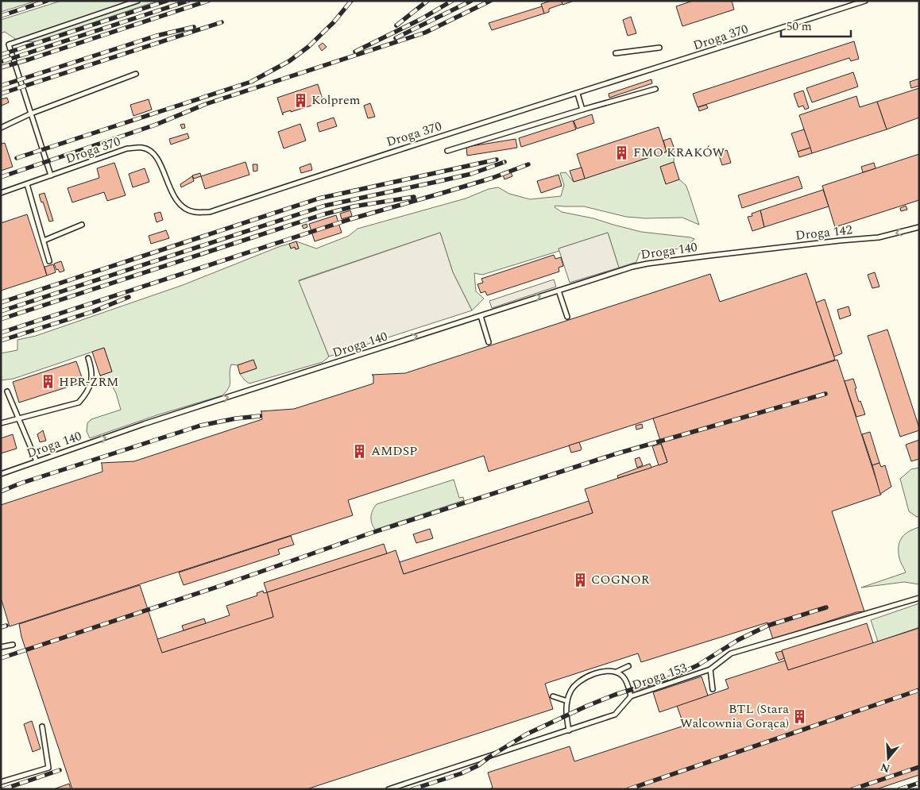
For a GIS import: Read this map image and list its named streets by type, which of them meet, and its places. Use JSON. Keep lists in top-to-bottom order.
{
  "streets": {
    "lane": [
      "Droga 370",
      "Droga 142",
      "Droga 140",
      "Droga 153"
    ]
  },
  "crossings": [
    ["Droga 142", "Droga 140"]
  ],
  "one_way": ["Droga 142", "Droga 140"],
  "places": {
    "building": [
      "Kolprem",
      "FMO KRAKÓW",
      "HPR-ZRM",
      "AMDSP",
      "COGNOR",
      "BTL (Stara Walcownia Gorąca)"
    ]
  },
  "scale_bar": "50 m",
  "north": "bottom"
}
